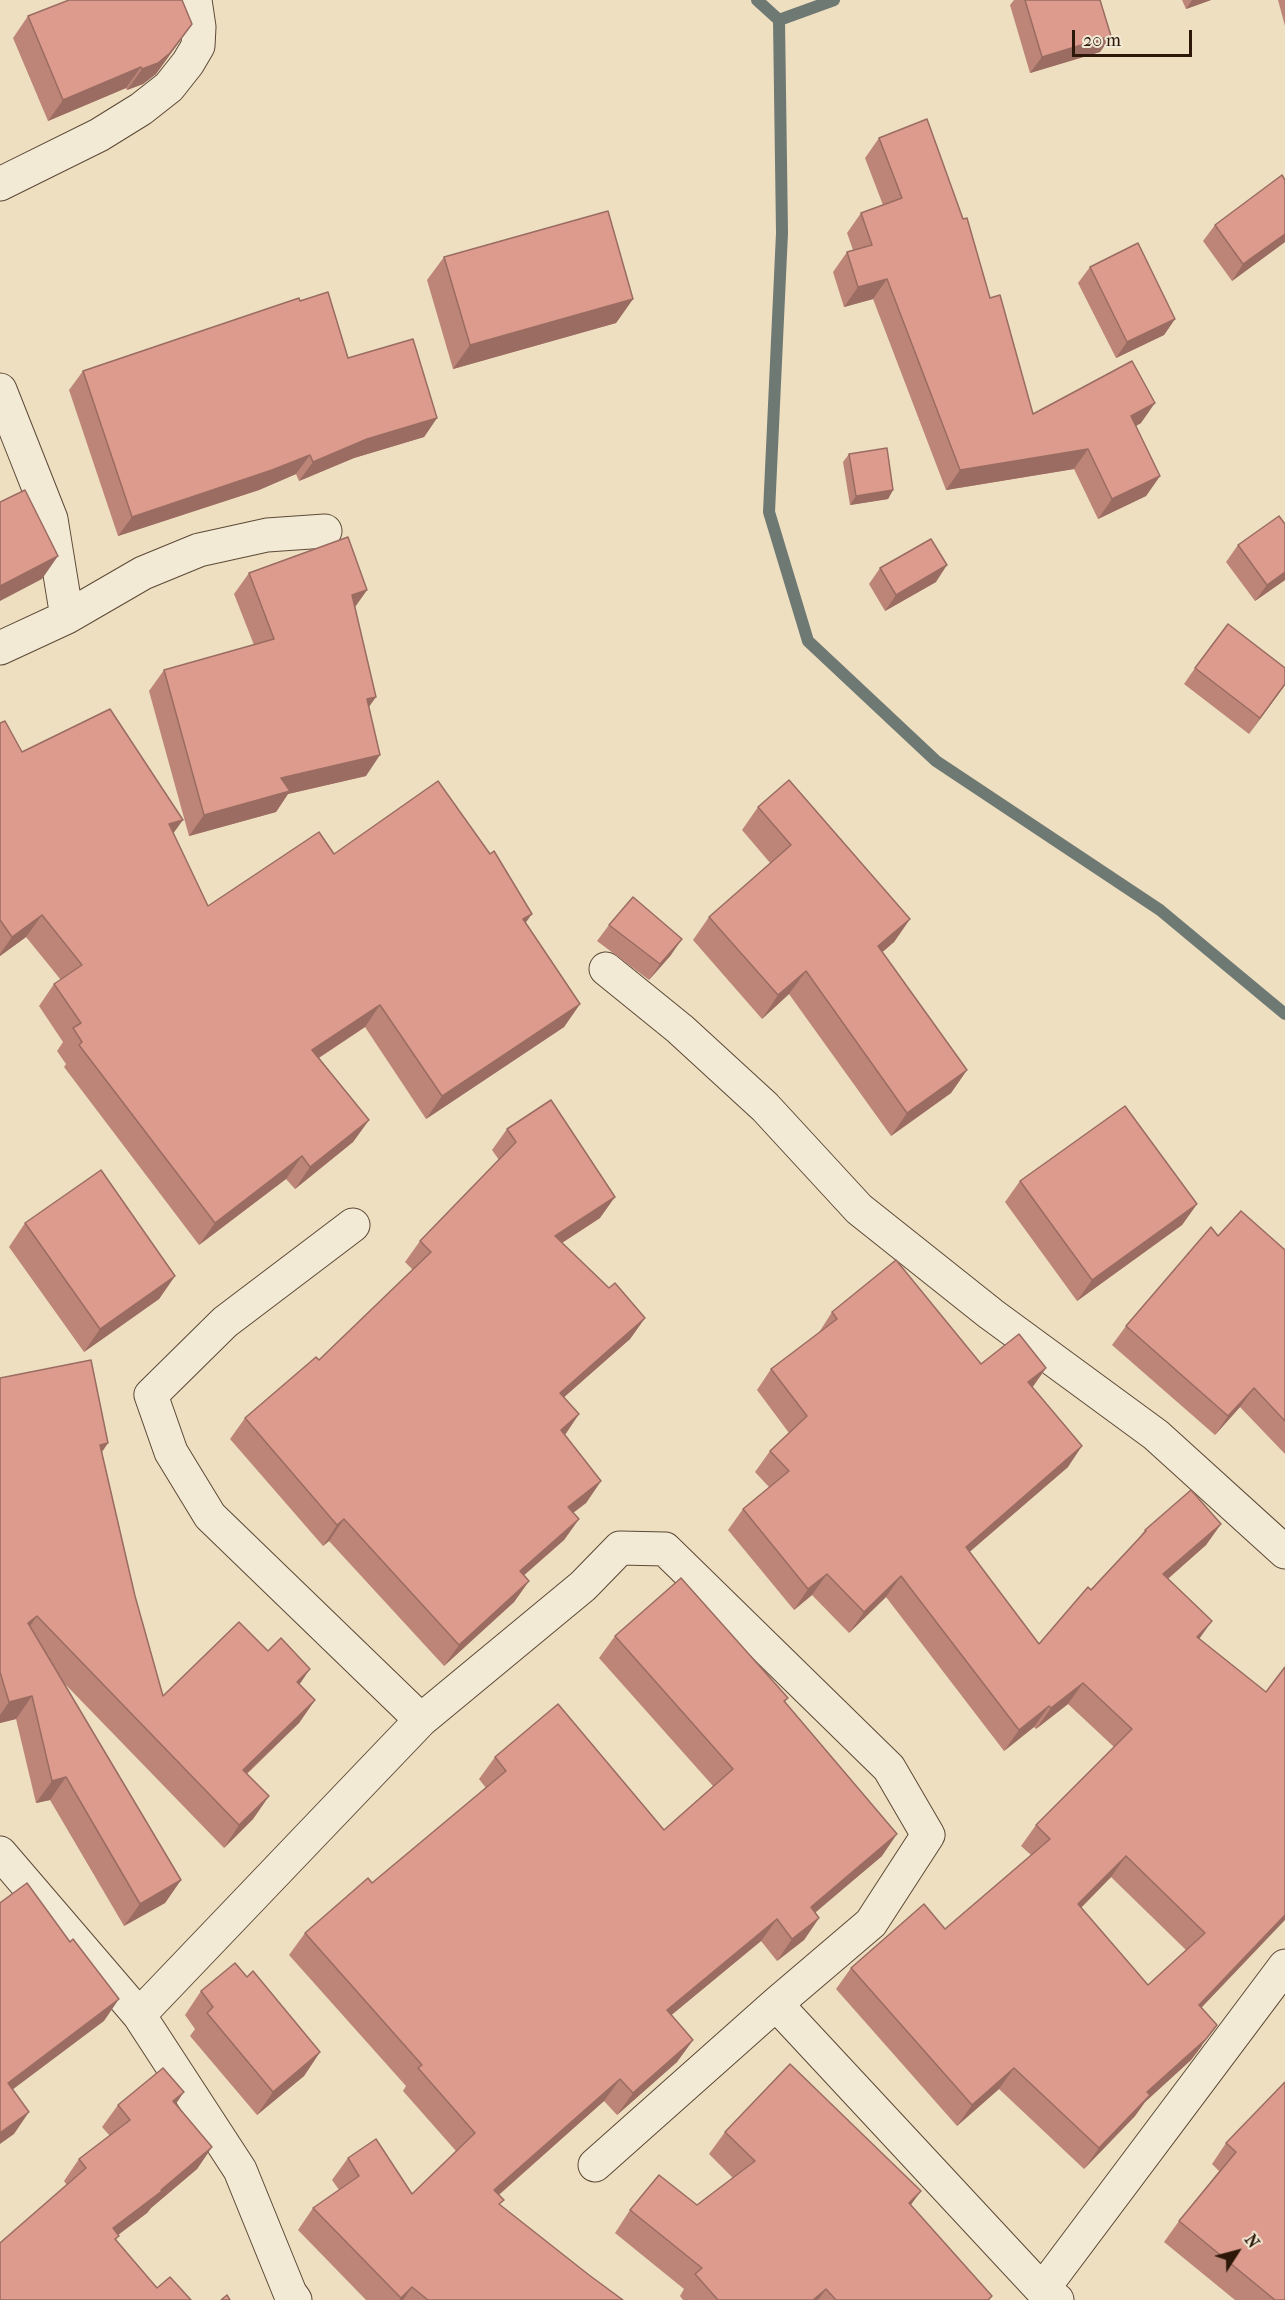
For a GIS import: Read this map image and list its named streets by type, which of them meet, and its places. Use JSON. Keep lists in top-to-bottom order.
{
  "scale_bar": "20 m",
  "north": "top right"
}
